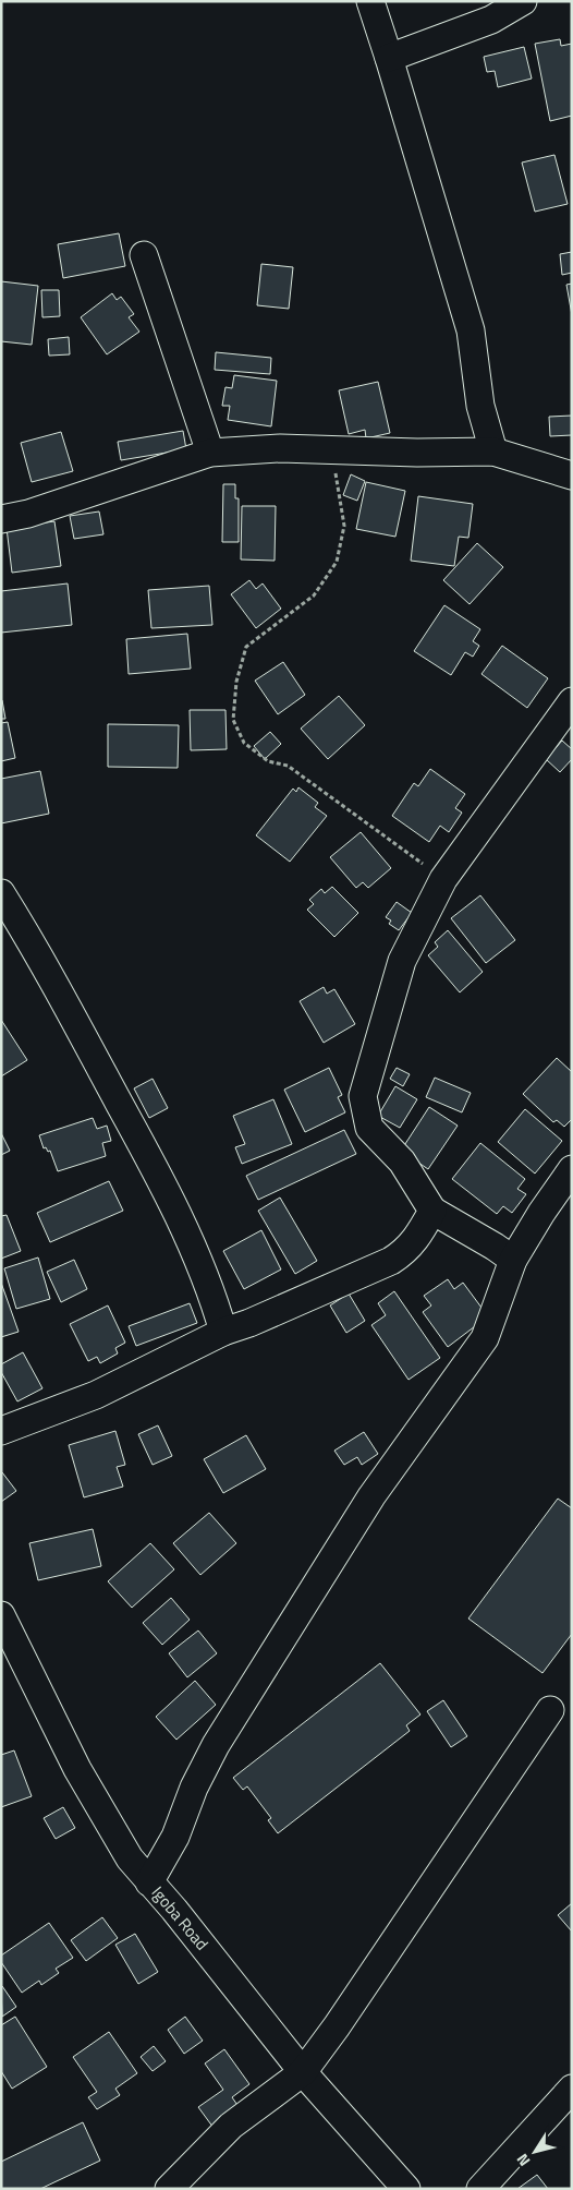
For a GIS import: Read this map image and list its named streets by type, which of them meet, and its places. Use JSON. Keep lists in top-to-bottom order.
{
  "streets": {
    "street": ["Igoba Road"]
  },
  "north": "bottom left"
}
